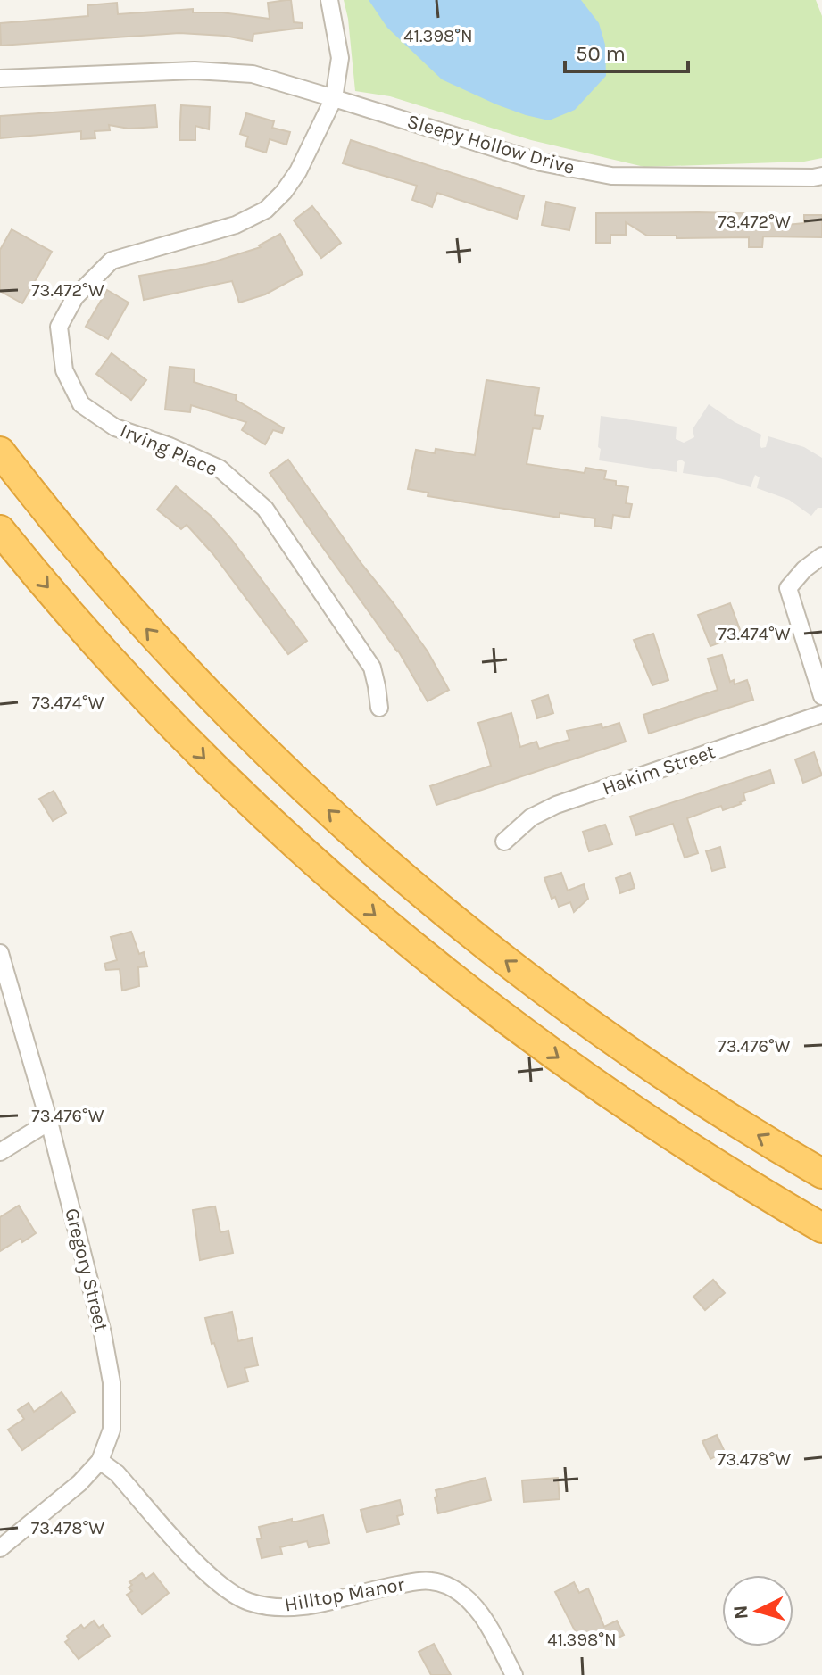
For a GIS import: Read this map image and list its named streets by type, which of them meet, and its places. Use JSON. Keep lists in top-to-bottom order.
{
  "streets": {
    "street": [
      "Sleepy Hollow Drive",
      "Irving Place",
      "Hakim Street",
      "Gregory Street",
      "Hilltop Manor"
    ]
  },
  "crossings": [
    ["Sleepy Hollow Drive", "Irving Place"],
    ["Gregory Street", "Hilltop Manor"]
  ],
  "scale_bar": "50 m",
  "north": "left",
  "coordinates": [
    "41.398°N",
    "73.472°W",
    "73.474°W",
    "73.476°W",
    "73.478°W"
  ]
}
